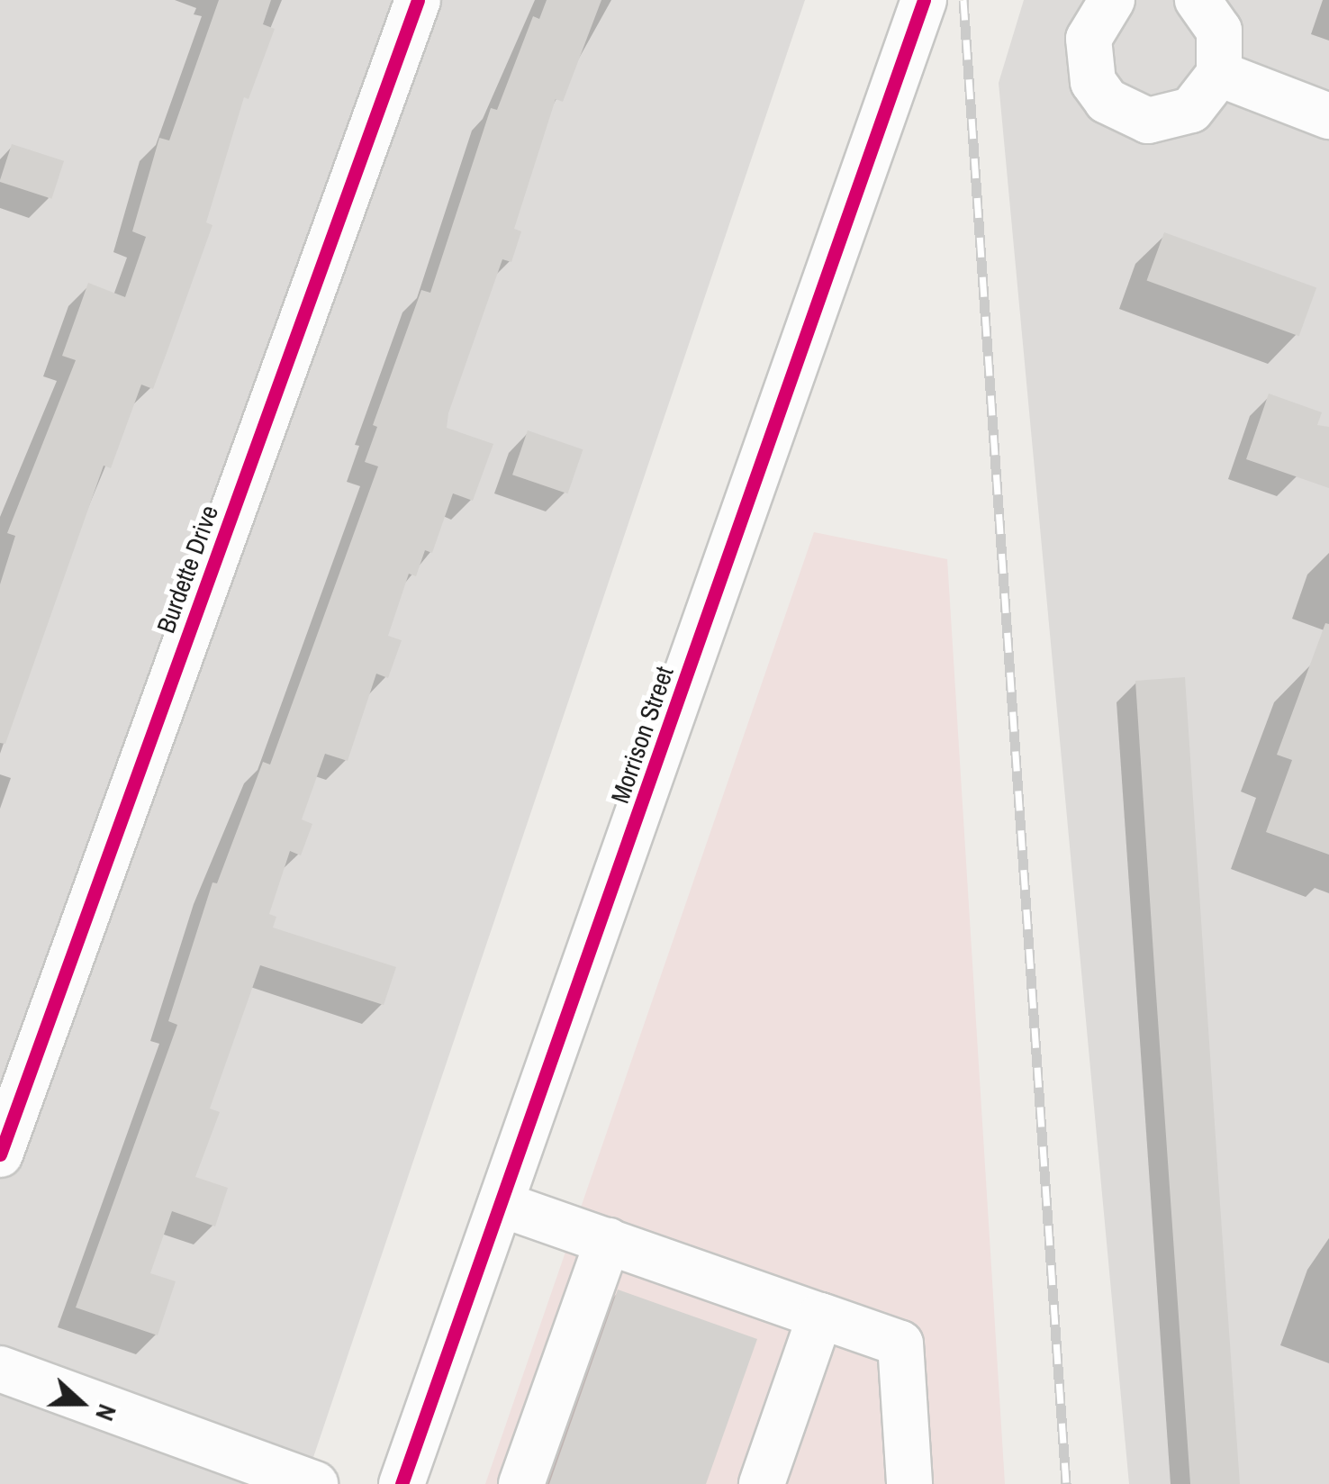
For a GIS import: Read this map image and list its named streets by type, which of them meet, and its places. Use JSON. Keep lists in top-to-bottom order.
{
  "streets": {
    "street": ["Burdette Drive", "Morrison Street"]
  },
  "north": "right"
}
